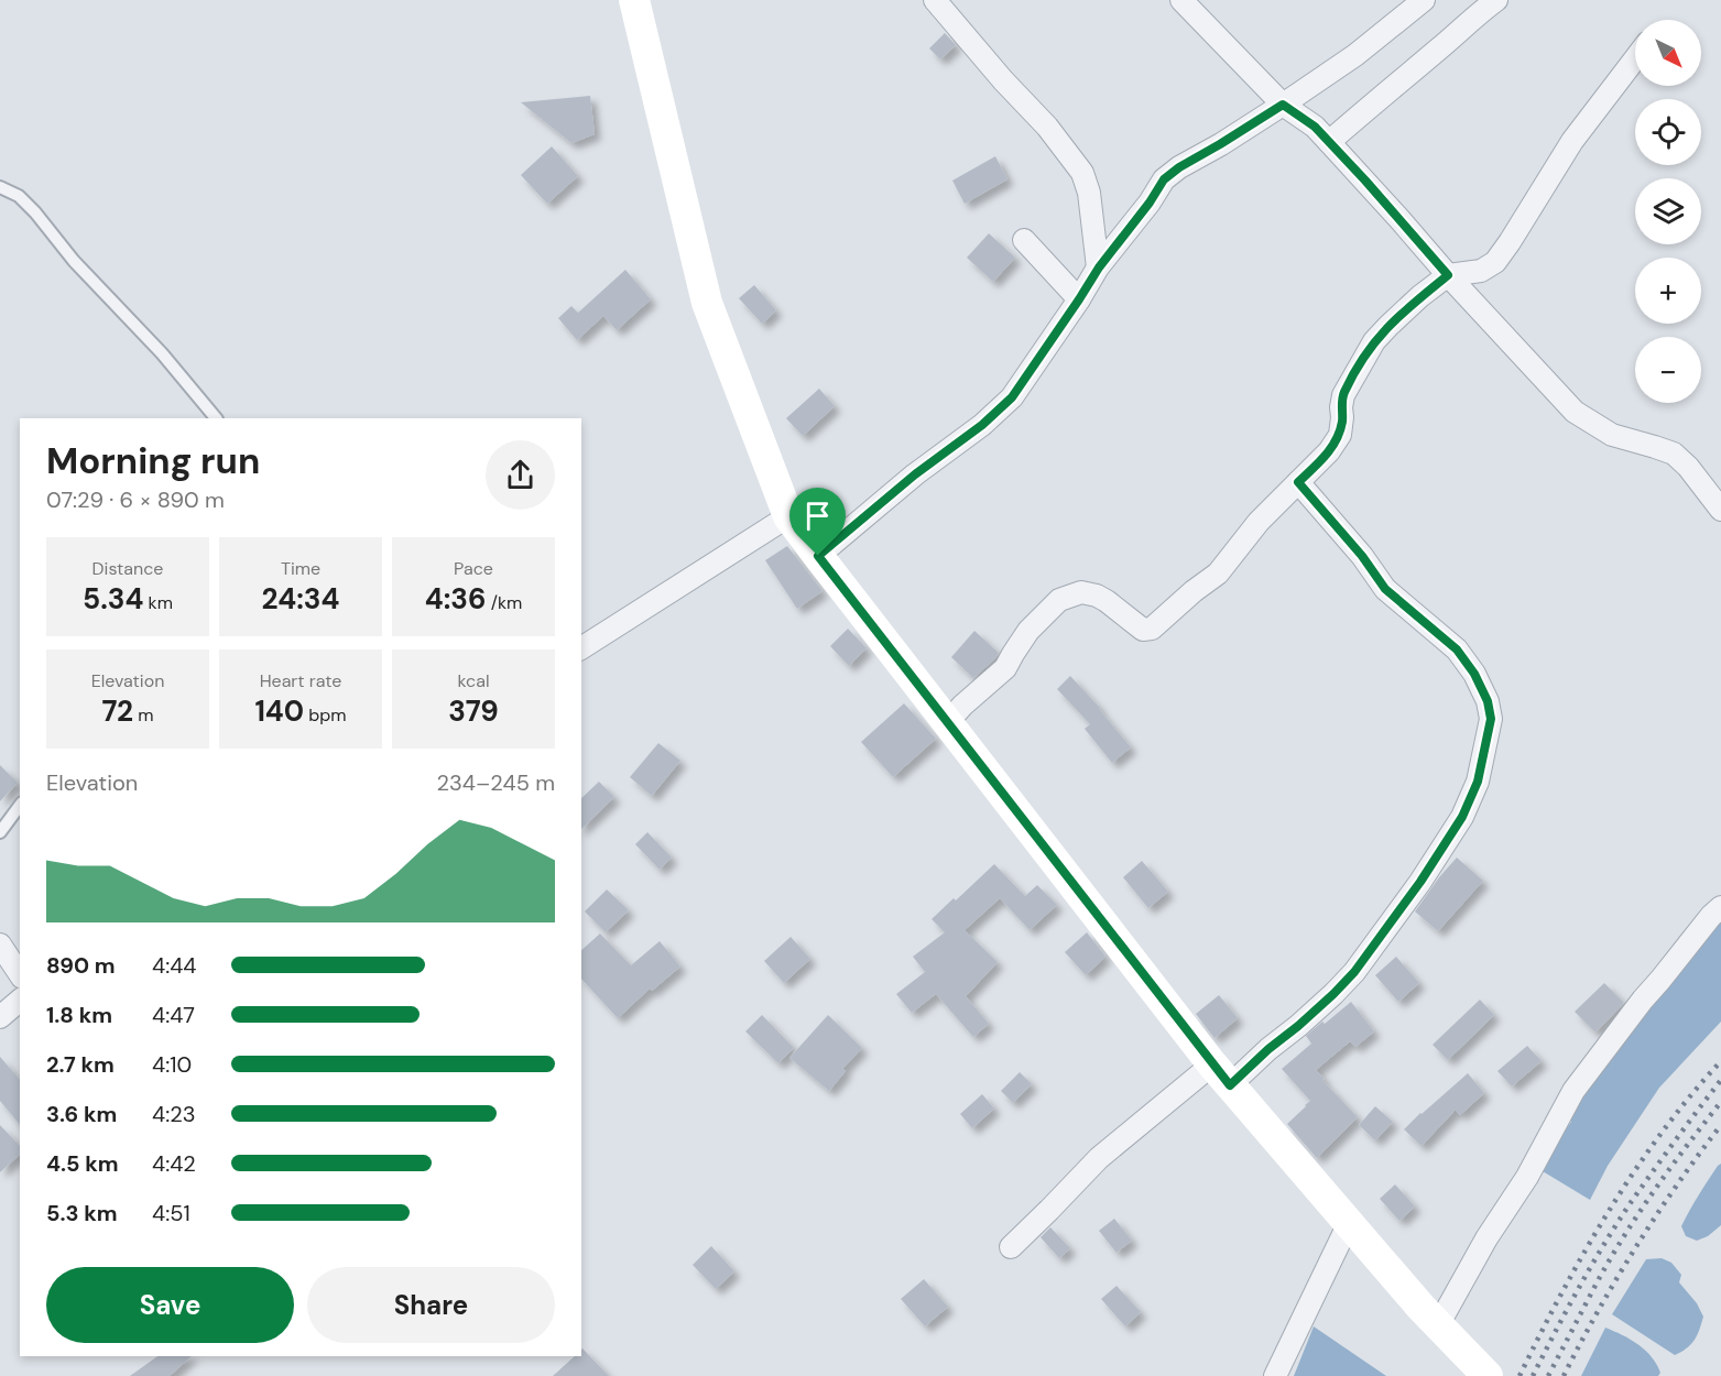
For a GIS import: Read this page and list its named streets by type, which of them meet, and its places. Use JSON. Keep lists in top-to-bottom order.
{
  "north": "bottom right",
  "page": {
    "map_buttons": ["+", "−"],
    "heading": ["Morning run", "07:29 · 6 × 890 m"],
    "stats": [
      ["Distance", "5.34 km"],
      ["Time", "24:34"],
      ["Pace", "4:36 /km"],
      ["Elevation", "72 m"],
      ["Heart rate", "140 bpm"],
      ["kcal", "379"]
    ],
    "chart": ["Elevation", "234–245 m"],
    "list": [
      {
        "name": "890 m",
        "note": "4:44"
      },
      {
        "name": "1.8 km",
        "note": "4:47"
      },
      {
        "name": "2.7 km",
        "note": "4:10"
      },
      {
        "name": "3.6 km",
        "note": "4:23"
      },
      {
        "name": "4.5 km",
        "note": "4:42"
      },
      {
        "name": "5.3 km",
        "note": "4:51"
      }
    ],
    "buttons": ["Save", "Share"]
  }
}
